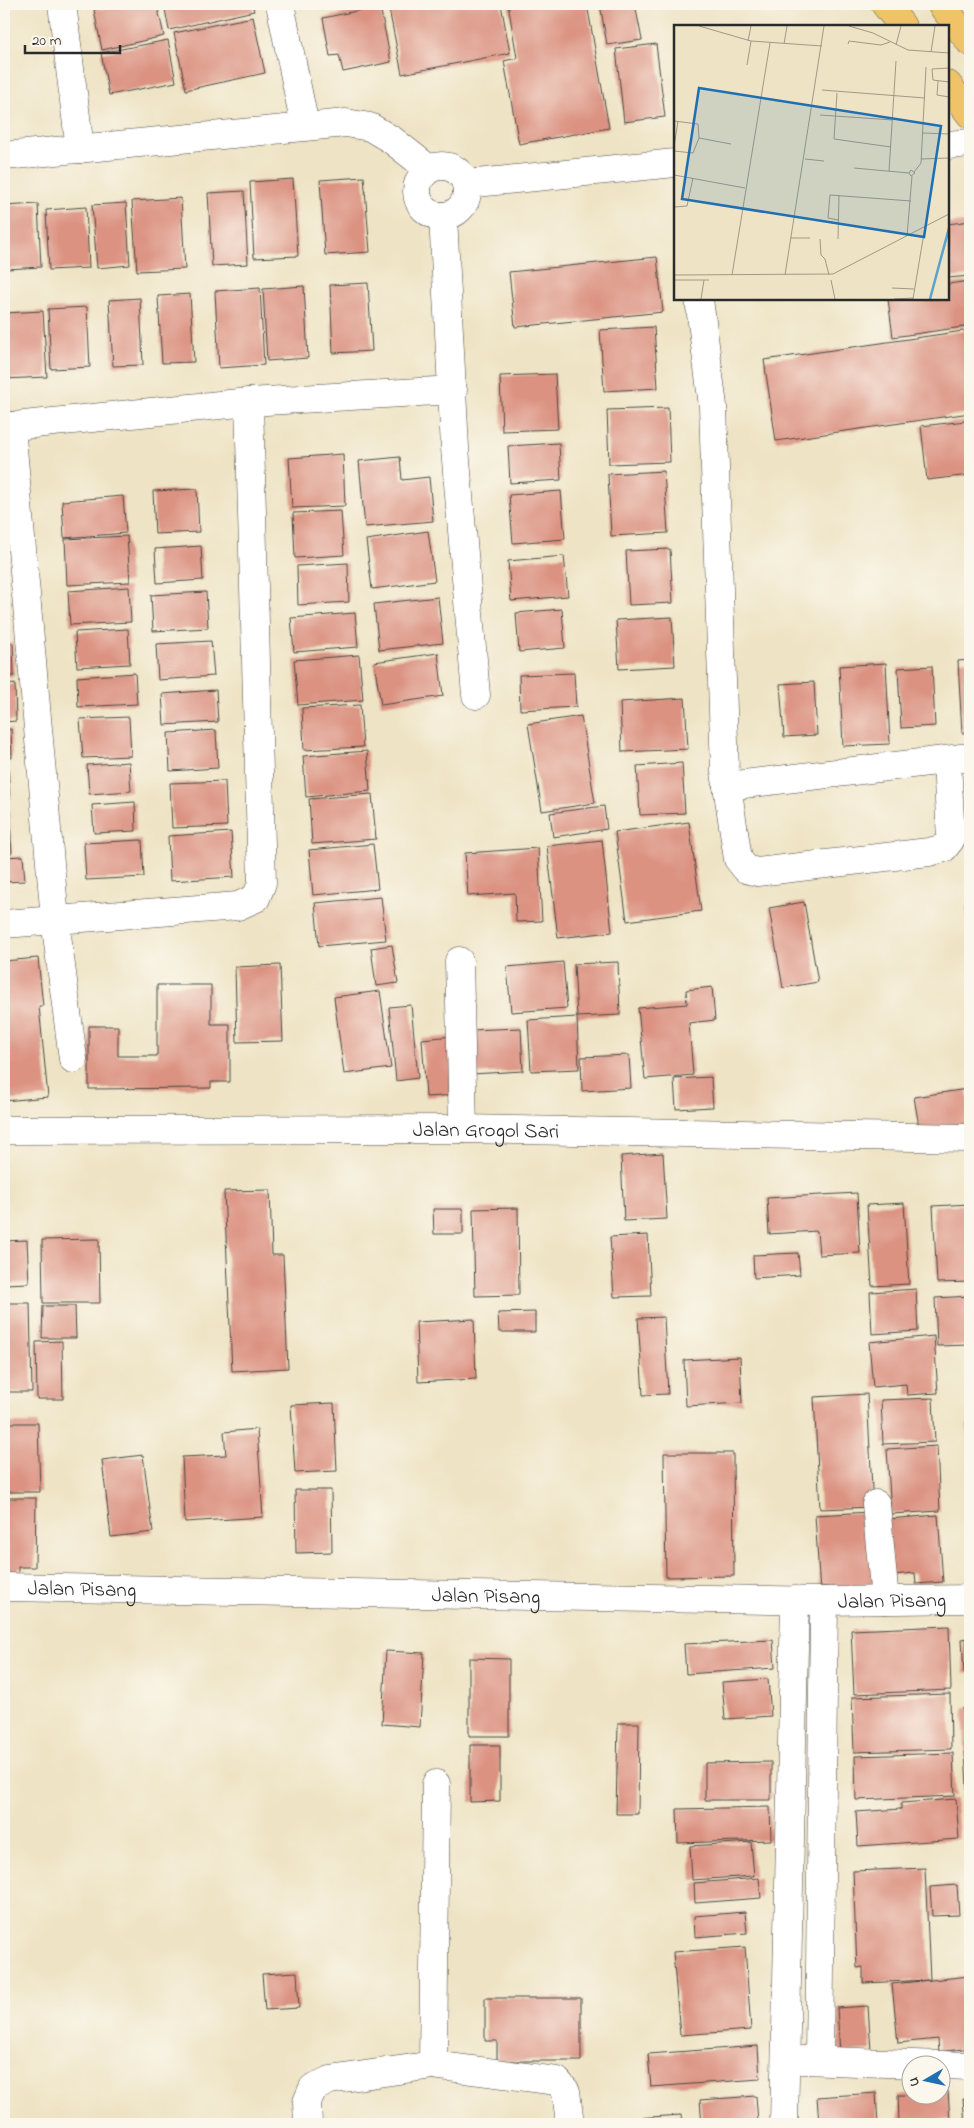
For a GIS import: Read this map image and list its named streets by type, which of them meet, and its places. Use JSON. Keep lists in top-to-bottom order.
{
  "streets": {
    "street": ["Jalan Grogol Sari", "Jalan Pisang"]
  },
  "scale_bar": "20 m",
  "north": "left"
}
